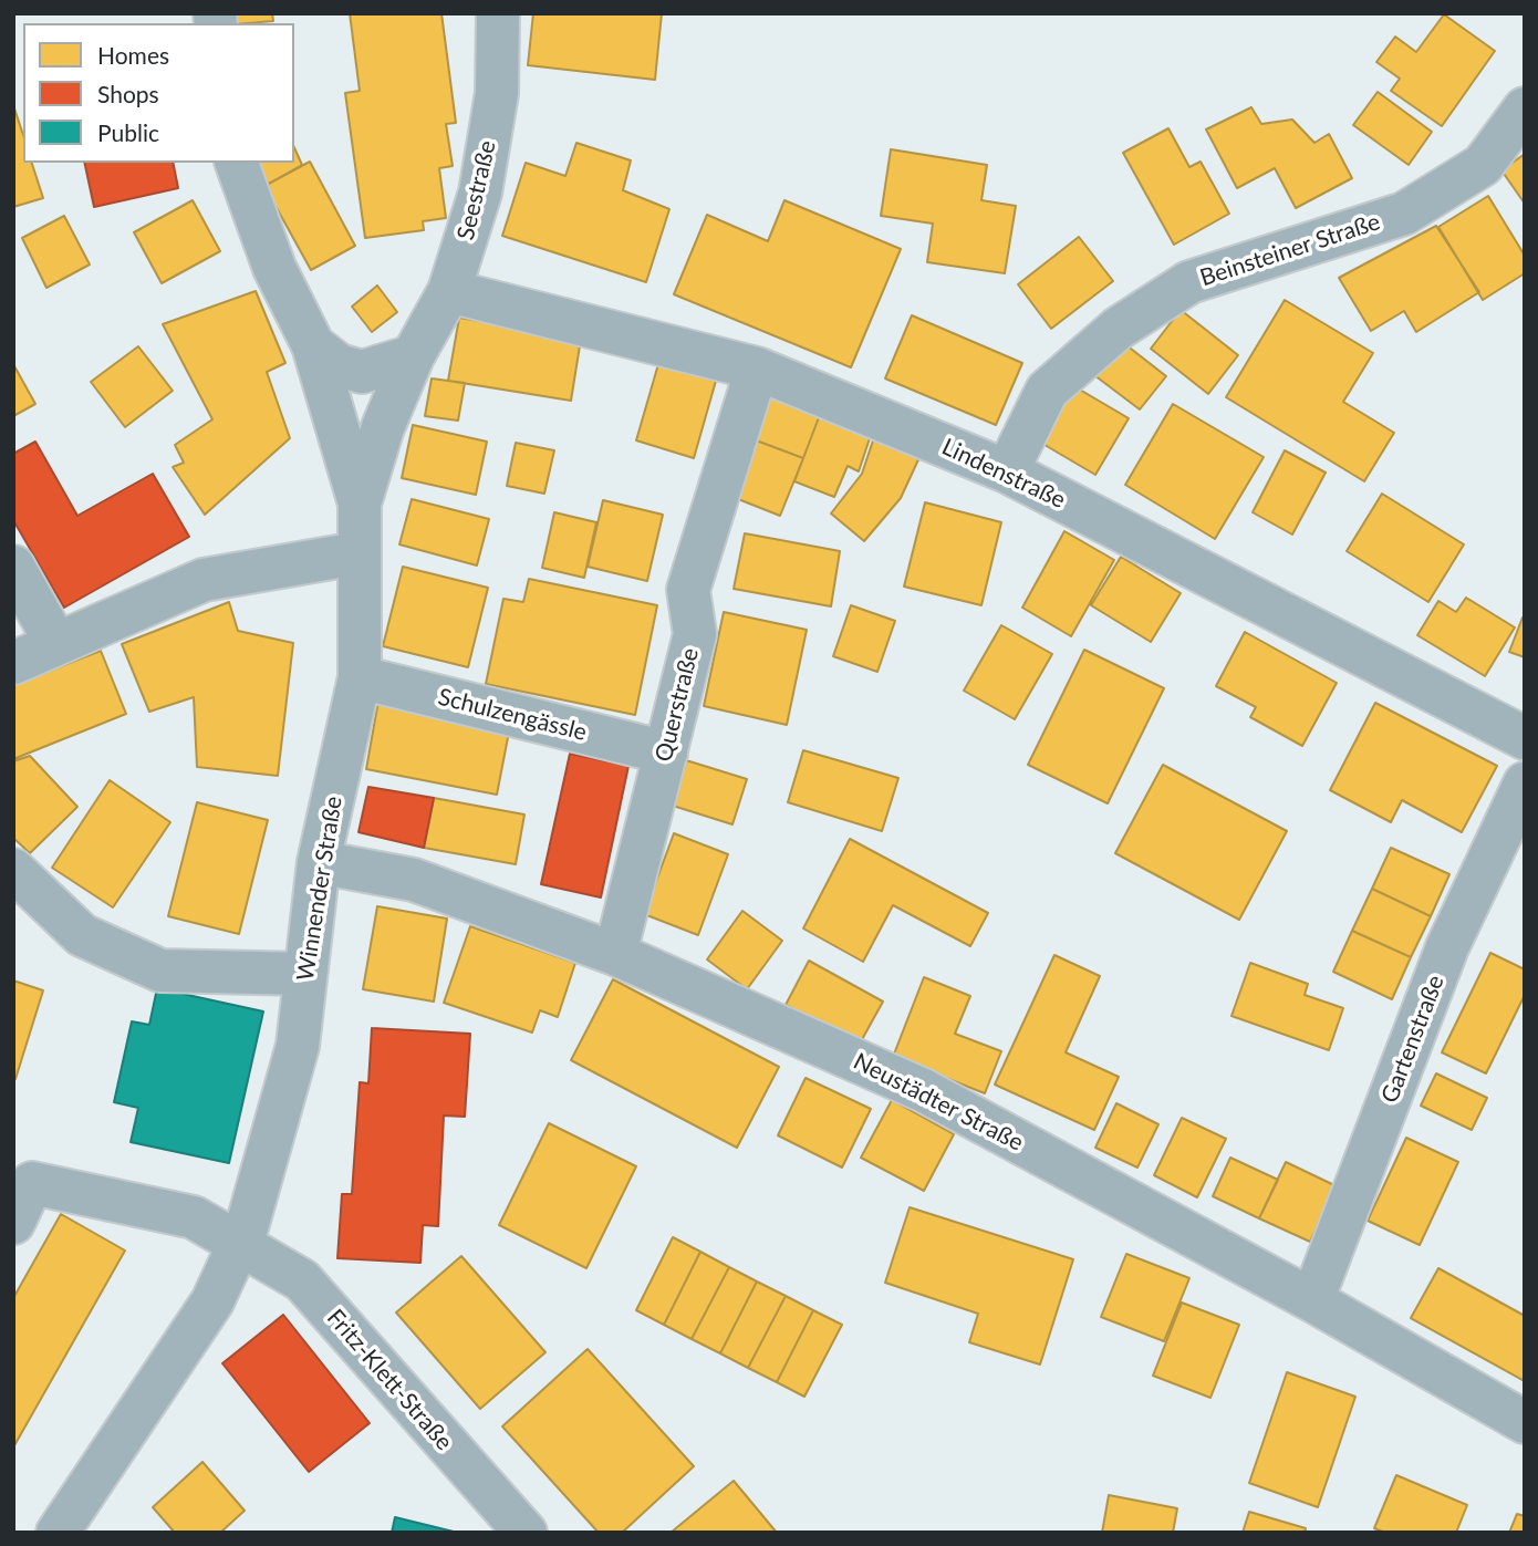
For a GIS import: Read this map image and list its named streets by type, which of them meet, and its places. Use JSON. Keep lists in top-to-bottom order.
{
  "streets": {
    "street": [
      "Seestraße",
      "Beinsteiner Straße",
      "Lindenstraße",
      "Querstraße",
      "Schulzengässle",
      "Winnender Straße",
      "Gartenstraße",
      "Neustädter Straße",
      "Fritz-Klett-Straße"
    ]
  },
  "crossings": [
    ["Seestraße", "Lindenstraße"],
    ["Seestraße", "Winnender Straße"],
    ["Beinsteiner Straße", "Lindenstraße"],
    ["Lindenstraße", "Querstraße"],
    ["Querstraße", "Schulzengässle"],
    ["Querstraße", "Neustädter Straße"],
    ["Schulzengässle", "Winnender Straße"],
    ["Winnender Straße", "Neustädter Straße"],
    ["Winnender Straße", "Fritz-Klett-Straße"],
    ["Gartenstraße", "Neustädter Straße"]
  ],
  "legend": ["Homes", "Shops", "Public"]
}
